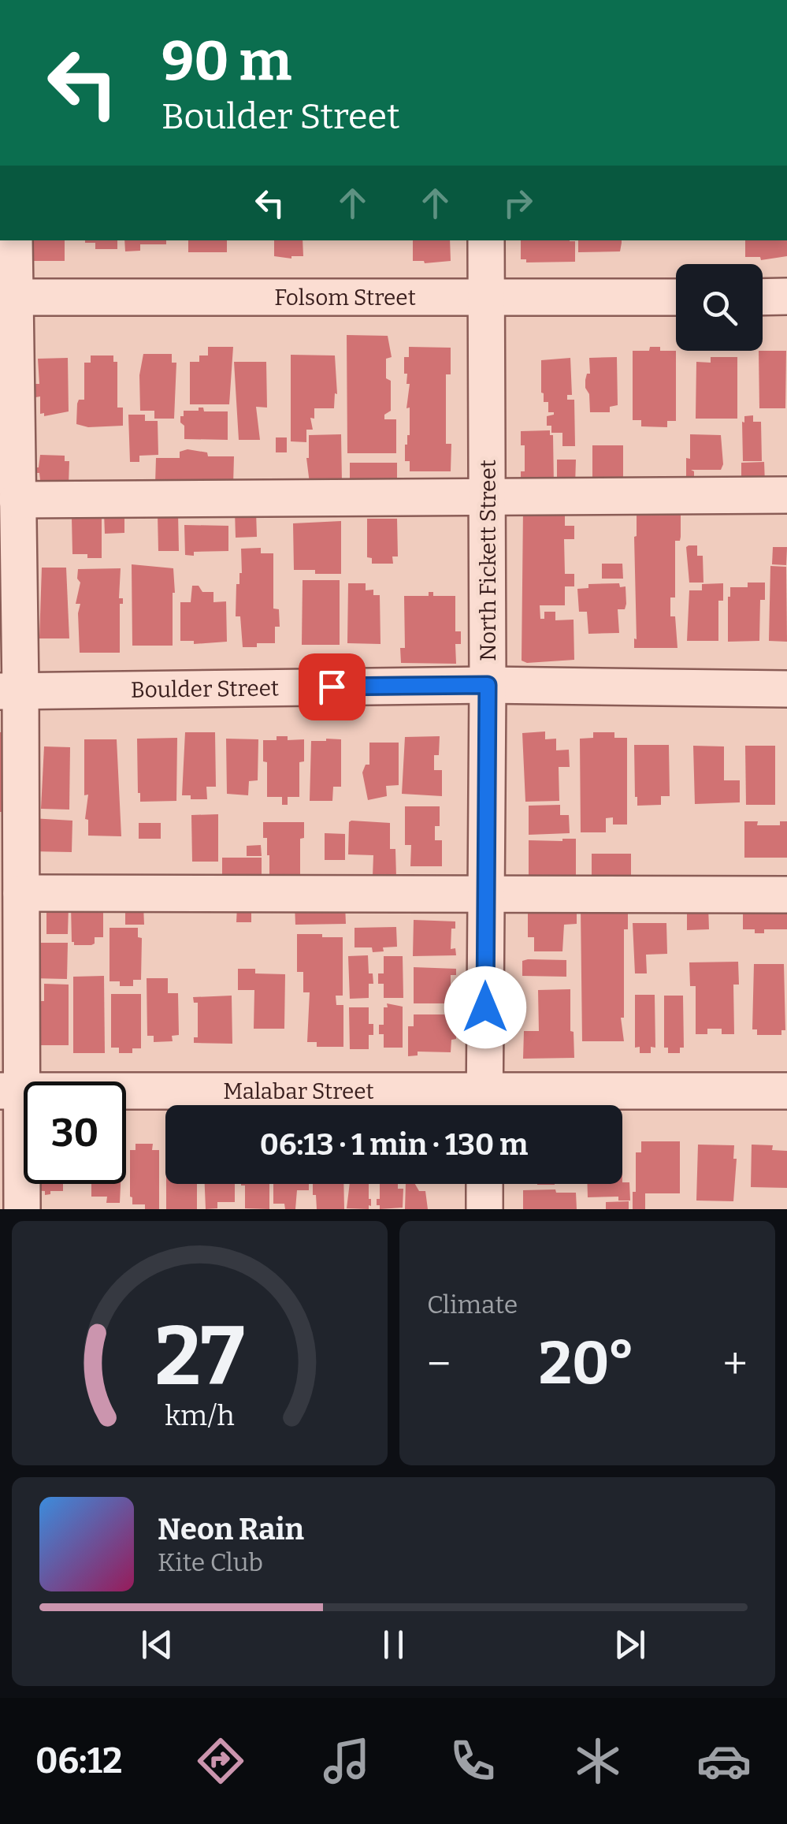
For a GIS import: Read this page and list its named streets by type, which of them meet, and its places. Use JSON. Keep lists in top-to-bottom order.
{
  "streets": {
    "street": [
      "Folsom Street",
      "North Fickett Street",
      "Boulder Street",
      "Malabar Street"
    ]
  },
  "crossings": [
    ["Folsom Street", "North Fickett Street"],
    ["North Fickett Street", "Boulder Street"]
  ],
  "page": {
    "turn": ["90 m", "Boulder Street"],
    "limit": "30",
    "trip": "06:13 · 1 min · 130 m",
    "tile": "Climate",
    "heat": ["−", "20°", "+"],
    "song": ["Neon Rain", "Kite Club"],
    "tabs": "06:12",
    "gauge": ["27", "km/h"]
  }
}
